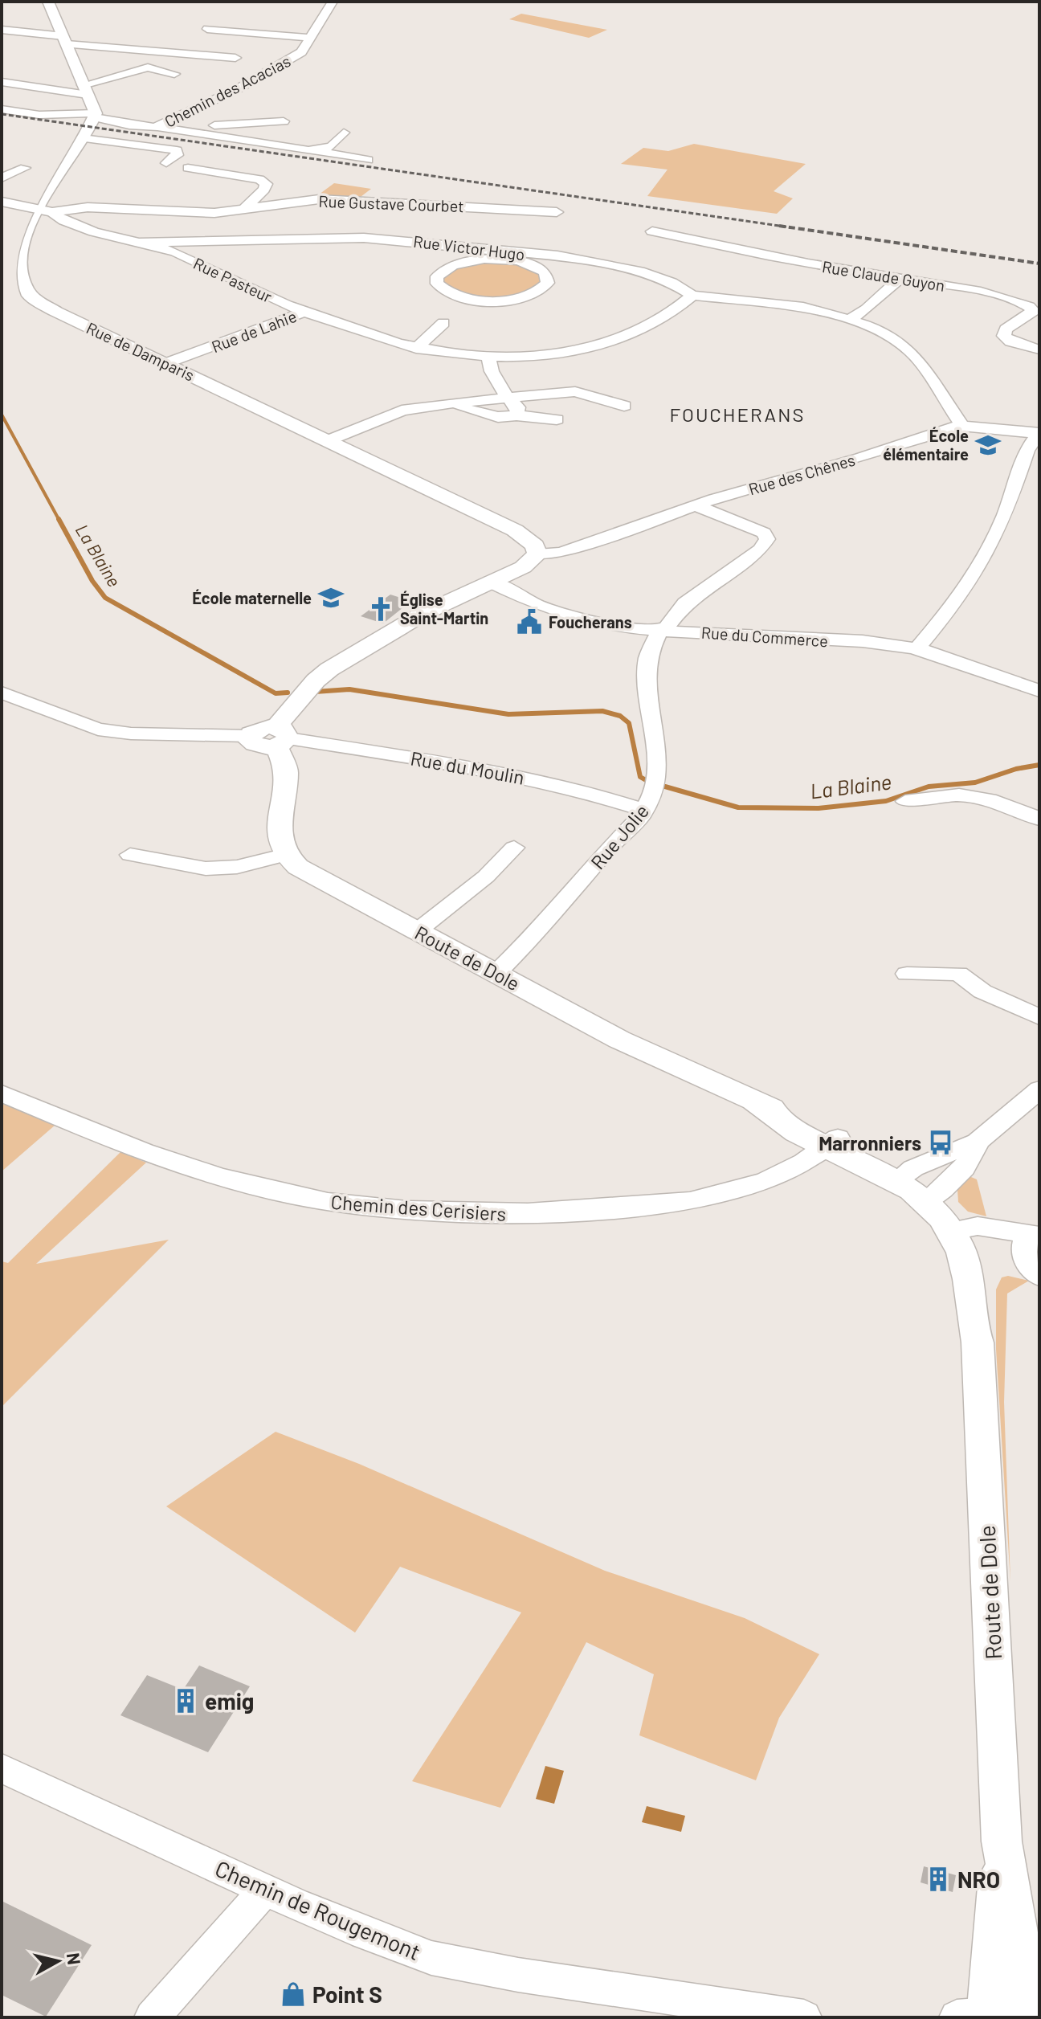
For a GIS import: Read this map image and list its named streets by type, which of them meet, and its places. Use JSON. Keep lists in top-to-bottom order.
{
  "streets": {
    "main road": ["Rue de Damparis", "Route de Dole"],
    "street": [
      "Chemin des Acacias",
      "Rue Gustave Courbet",
      "Rue Victor Hugo",
      "Rue Claude Guyon",
      "Rue Pasteur",
      "Rue de Lahie",
      "Rue des Chênes",
      "Rue du Commerce",
      "Rue du Moulin",
      "Rue Jolie",
      "Chemin des Cerisiers",
      "Chemin de Rougemont"
    ]
  },
  "crossings": [
    ["Chemin des Acacias", "Rue de Damparis"],
    ["Rue Gustave Courbet", "Rue Pasteur"],
    ["Rue Gustave Courbet", "Rue de Damparis"],
    ["Rue Victor Hugo", "Rue Pasteur"],
    ["Rue Pasteur", "Rue de Lahie"],
    ["Rue de Lahie", "Rue de Damparis"],
    ["Rue de Damparis", "Rue des Chênes"],
    ["Rue des Chênes", "Rue Jolie"],
    ["Rue du Commerce", "Rue Jolie"],
    ["Rue du Moulin", "Rue Jolie"],
    ["Rue Jolie", "Route de Dole"],
    ["Route de Dole", "Chemin des Cerisiers"]
  ],
  "districts": ["FOUCHERANS"],
  "water": ["La Blaine"],
  "places": {
    "school or university": ["École élémentaire", "École maternelle"],
    "church": ["Église Saint-Martin"],
    "public building": ["Foucherans"],
    "bus stop": ["Marronniers"],
    "building": ["emig", "NRO"],
    "shop": ["Point S"]
  },
  "north": "right"
}
